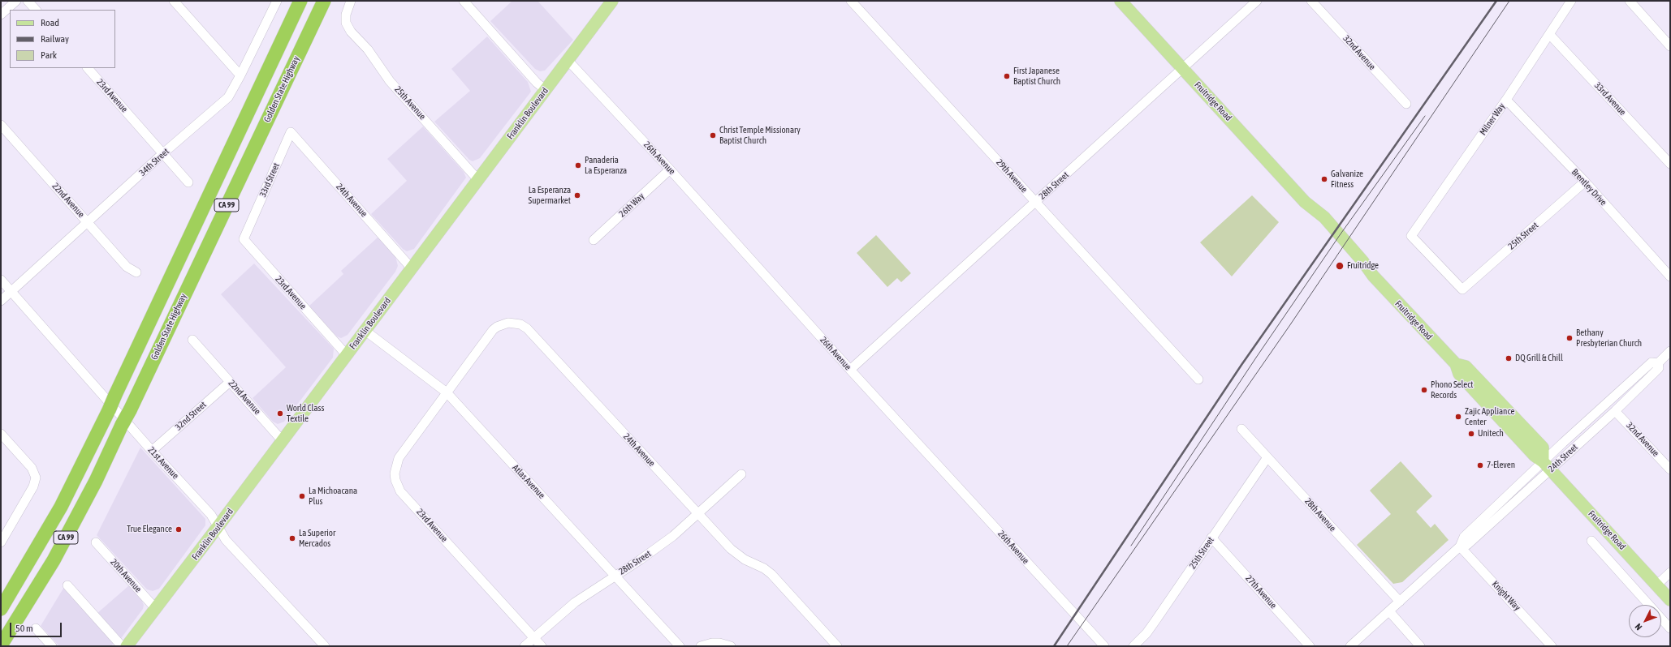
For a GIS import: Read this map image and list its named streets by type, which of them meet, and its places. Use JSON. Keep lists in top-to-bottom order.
{
  "streets": {
    "highway": ["Golden State Highway", "CA 99"],
    "main road": ["Fruitridge Road", "Franklin Boulevard"],
    "street": [
      "32nd Avenue",
      "23rd Avenue",
      "33rd Avenue",
      "25th Avenue",
      "Milner Way",
      "26th Avenue",
      "34th Street",
      "29th Avenue",
      "33rd Street",
      "28th Street",
      "Brentley Drive",
      "22nd Avenue",
      "24th Avenue",
      "26th Way",
      "25th Street",
      "32nd Street",
      "24th Street",
      "21st Avenue",
      "Atlas Avenue",
      "28th Avenue",
      "20th Avenue",
      "27th Avenue",
      "Knight Way"
    ]
  },
  "crossings": [
    ["32nd Avenue", "24th Street"],
    ["23rd Avenue", "Franklin Boulevard"],
    ["23rd Avenue", "34th Street"],
    ["23rd Avenue", "33rd Street"],
    ["23rd Avenue", "28th Street"],
    ["23rd Avenue", "24th Avenue"],
    ["23rd Avenue", "Atlas Avenue"],
    ["33rd Avenue", "Milner Way"],
    ["Fruitridge Road", "28th Street"],
    ["Fruitridge Road", "24th Street"],
    ["25th Avenue", "Franklin Boulevard"],
    ["Franklin Boulevard", "26th Avenue"],
    ["Franklin Boulevard", "22nd Avenue"],
    ["Franklin Boulevard", "24th Avenue"],
    ["Franklin Boulevard", "21st Avenue"],
    ["Franklin Boulevard", "Atlas Avenue"],
    ["Franklin Boulevard", "20th Avenue"],
    ["Milner Way", "Brentley Drive"],
    ["Milner Way", "25th Street"],
    ["26th Avenue", "28th Street"],
    ["26th Avenue", "26th Way"],
    ["34th Street", "22nd Avenue"],
    ["34th Street", "21st Avenue"],
    ["29th Avenue", "28th Street"],
    ["33rd Street", "24th Avenue"],
    ["28th Street", "24th Avenue"],
    ["28th Street", "Atlas Avenue"],
    ["Brentley Drive", "25th Street"],
    ["22nd Avenue", "32nd Street"],
    ["24th Avenue", "Atlas Avenue"],
    ["25th Street", "28th Avenue"],
    ["25th Street", "27th Avenue"],
    ["32nd Street", "21st Avenue"],
    ["24th Street", "28th Avenue"],
    ["24th Street", "Knight Way"]
  ],
  "places": [
    "First Japanese Baptist Church",
    "Christ Temple Missionary Baptist Church",
    "Panaderia La Esperanza",
    "Galvanize Fitness",
    "La Esperanza Supermarket",
    "Fruitridge",
    "Bethany Presbyterian Church",
    "DQ Grill & Chill",
    "Phono Select Records",
    "World Class Textile",
    "Zajic Appliance Center",
    "Unitech",
    "7-Eleven",
    "La Michoacana Plus",
    "True Elegance",
    "La Superior Mercados"
  ],
  "legend": ["Road", "Railway", "Park"],
  "scale_bar": "50 m",
  "north": "bottom left"
}
